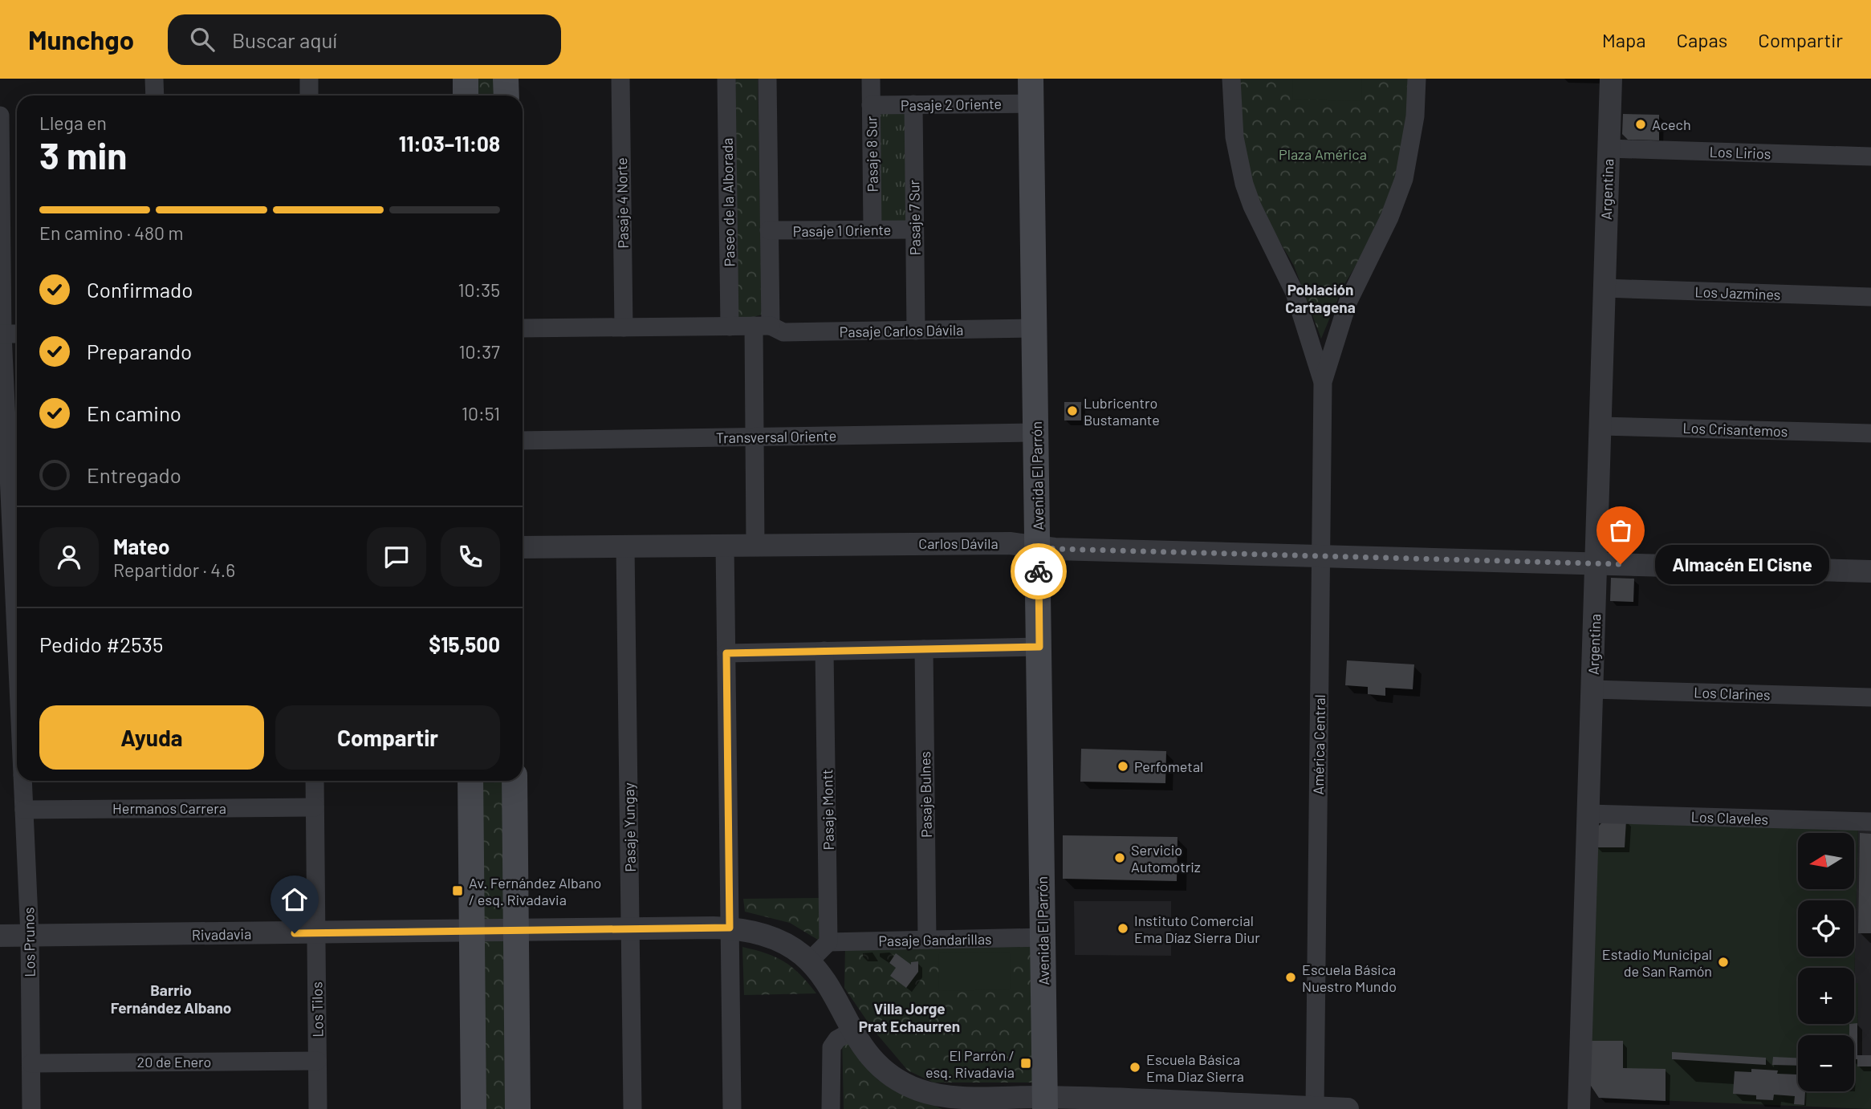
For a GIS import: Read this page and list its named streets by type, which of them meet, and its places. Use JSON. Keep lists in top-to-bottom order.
{
  "streets": {
    "main road": ["Avenida El Parrón"],
    "street": [
      "Pasaje 2 Oriente",
      "Los Lirios",
      "Pasaje 8 Sur",
      "Argentina",
      "Paseo de la Alborada",
      "Pasaje 4 Norte",
      "Pasaje 7 Sur",
      "Pasaje 1 Oriente",
      "Los Jazmines",
      "Pasaje Carlos Dávila",
      "Los Crisantemos",
      "Transversal Oriente",
      "Carlos Dávila",
      "Los Clarines",
      "América Central",
      "Pasaje Bulnes",
      "Hermanos Carrera",
      "Pasaje Montt",
      "Los Claveles",
      "Pasaje Yungay",
      "Rivadavia",
      "Pasaje Gandarillas",
      "Los Prunos",
      "Los Tilos",
      "20 de Enero"
    ]
  },
  "crossings": [
    ["Pasaje 2 Oriente", "Pasaje 8 Sur"],
    ["Pasaje 2 Oriente", "Pasaje 7 Sur"],
    ["Pasaje 2 Oriente", "Avenida El Parrón"],
    ["Los Lirios", "Argentina"],
    ["Pasaje 8 Sur", "Pasaje 1 Oriente"],
    ["Argentina", "Los Jazmines"],
    ["Argentina", "Los Crisantemos"],
    ["Argentina", "Carlos Dávila"],
    ["Argentina", "Los Clarines"],
    ["Argentina", "Los Claveles"],
    ["Pasaje 7 Sur", "Pasaje 1 Oriente"],
    ["Pasaje 7 Sur", "Pasaje Carlos Dávila"],
    ["Pasaje Carlos Dávila", "Avenida El Parrón"],
    ["Transversal Oriente", "Avenida El Parrón"],
    ["Avenida El Parrón", "Carlos Dávila"],
    ["Avenida El Parrón", "Rivadavia"],
    ["Avenida El Parrón", "Pasaje Gandarillas"],
    ["Carlos Dávila", "América Central"],
    ["Carlos Dávila", "Pasaje Yungay"],
    ["América Central", "Rivadavia"],
    ["Pasaje Bulnes", "Pasaje Gandarillas"],
    ["Hermanos Carrera", "Los Prunos"],
    ["Hermanos Carrera", "Los Tilos"],
    ["Pasaje Montt", "Pasaje Gandarillas"],
    ["Pasaje Yungay", "Rivadavia"],
    ["Rivadavia", "Los Prunos"],
    ["Rivadavia", "Los Tilos"],
    ["Los Prunos", "20 de Enero"],
    ["Los Tilos", "20 de Enero"]
  ],
  "districts": ["Población Cartagena", "Barrio Fernández Albano", "Villa Jorge Prat Echaurren"],
  "parks": ["Plaza América"],
  "places": {
    "other": [
      "Acech",
      "Lubricentro Bustamante",
      "Almacén El Cisne",
      "Perfometal",
      "Servicio Automotriz",
      "Instituto Comercial Ema Díaz Sierra Diur",
      "Estadio Municipal de San Ramón",
      "Escuela Básica Nuestro Mundo",
      "Escuela Básica Ema Diaz Sierra"
    ],
    "transit": ["Av. Fernández Albano / esq. Rivadavia", "El Parrón / esq. Rivadavia"]
  },
  "north": "left",
  "page": {
    "header": "Munchgo",
    "search": "Buscar aquí",
    "nav": ["Mapa", "Capas", "Compartir"],
    "heading": ["3 min", "Llega en", "11:03–11:08"],
    "panel": [
      "Mateo",
      "Repartidor · 4.6",
      "Pedido #2535",
      "$15,500"
    ],
    "bar": "En camino · 480 m",
    "list": [
      ["Confirmado", "10:35"],
      ["Preparando", "10:37"],
      ["En camino", "10:51"],
      "Entregado"
    ],
    "bubble": "Almacén El Cisne",
    "buttons": ["Ayuda", "Compartir"],
    "map_buttons": ["+", "−"]
  }
}
